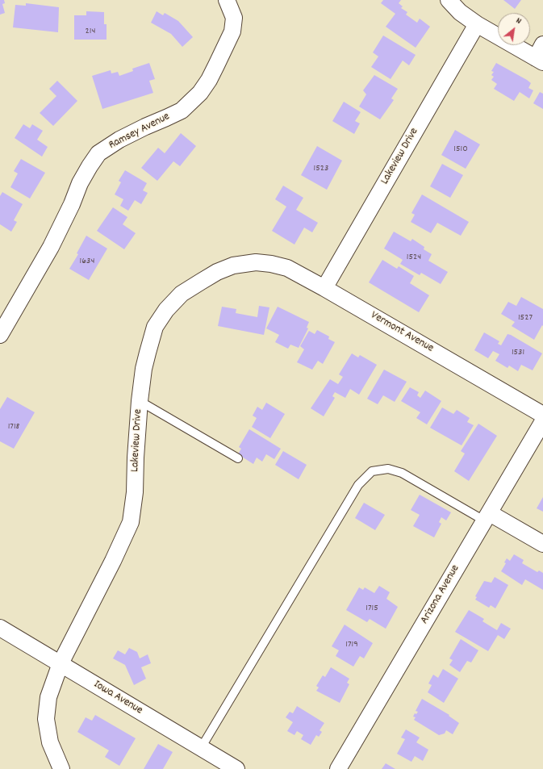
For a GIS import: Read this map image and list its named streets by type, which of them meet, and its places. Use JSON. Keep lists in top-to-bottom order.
{
  "streets": {
    "street": [
      "Ramsey Avenue",
      "Lakeview Drive",
      "Vermont Avenue",
      "Arizona Avenue",
      "Iowa Avenue"
    ]
  },
  "crossings": [
    ["Lakeview Drive", "Vermont Avenue"],
    ["Lakeview Drive", "Iowa Avenue"]
  ],
  "house_numbers": [
    "214",
    "1510",
    "1523",
    "1524",
    "1634",
    "1527",
    "1531",
    "1718",
    "1715",
    "1719"
  ],
  "north": "top right"
}
